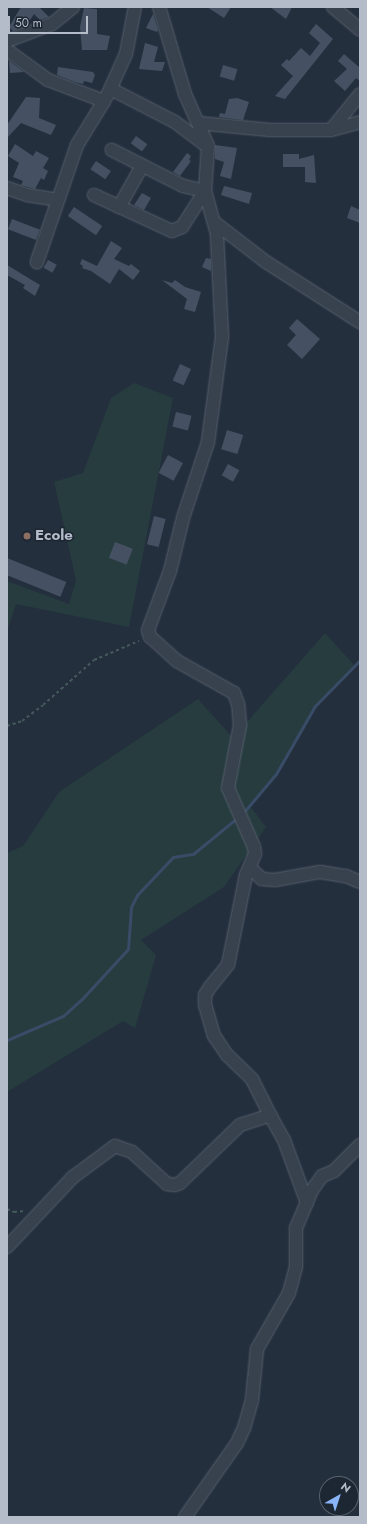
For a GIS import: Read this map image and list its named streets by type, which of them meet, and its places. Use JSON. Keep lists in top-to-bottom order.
{
  "places": ["Ecole"],
  "scale_bar": "50 m",
  "north": "top right"
}
